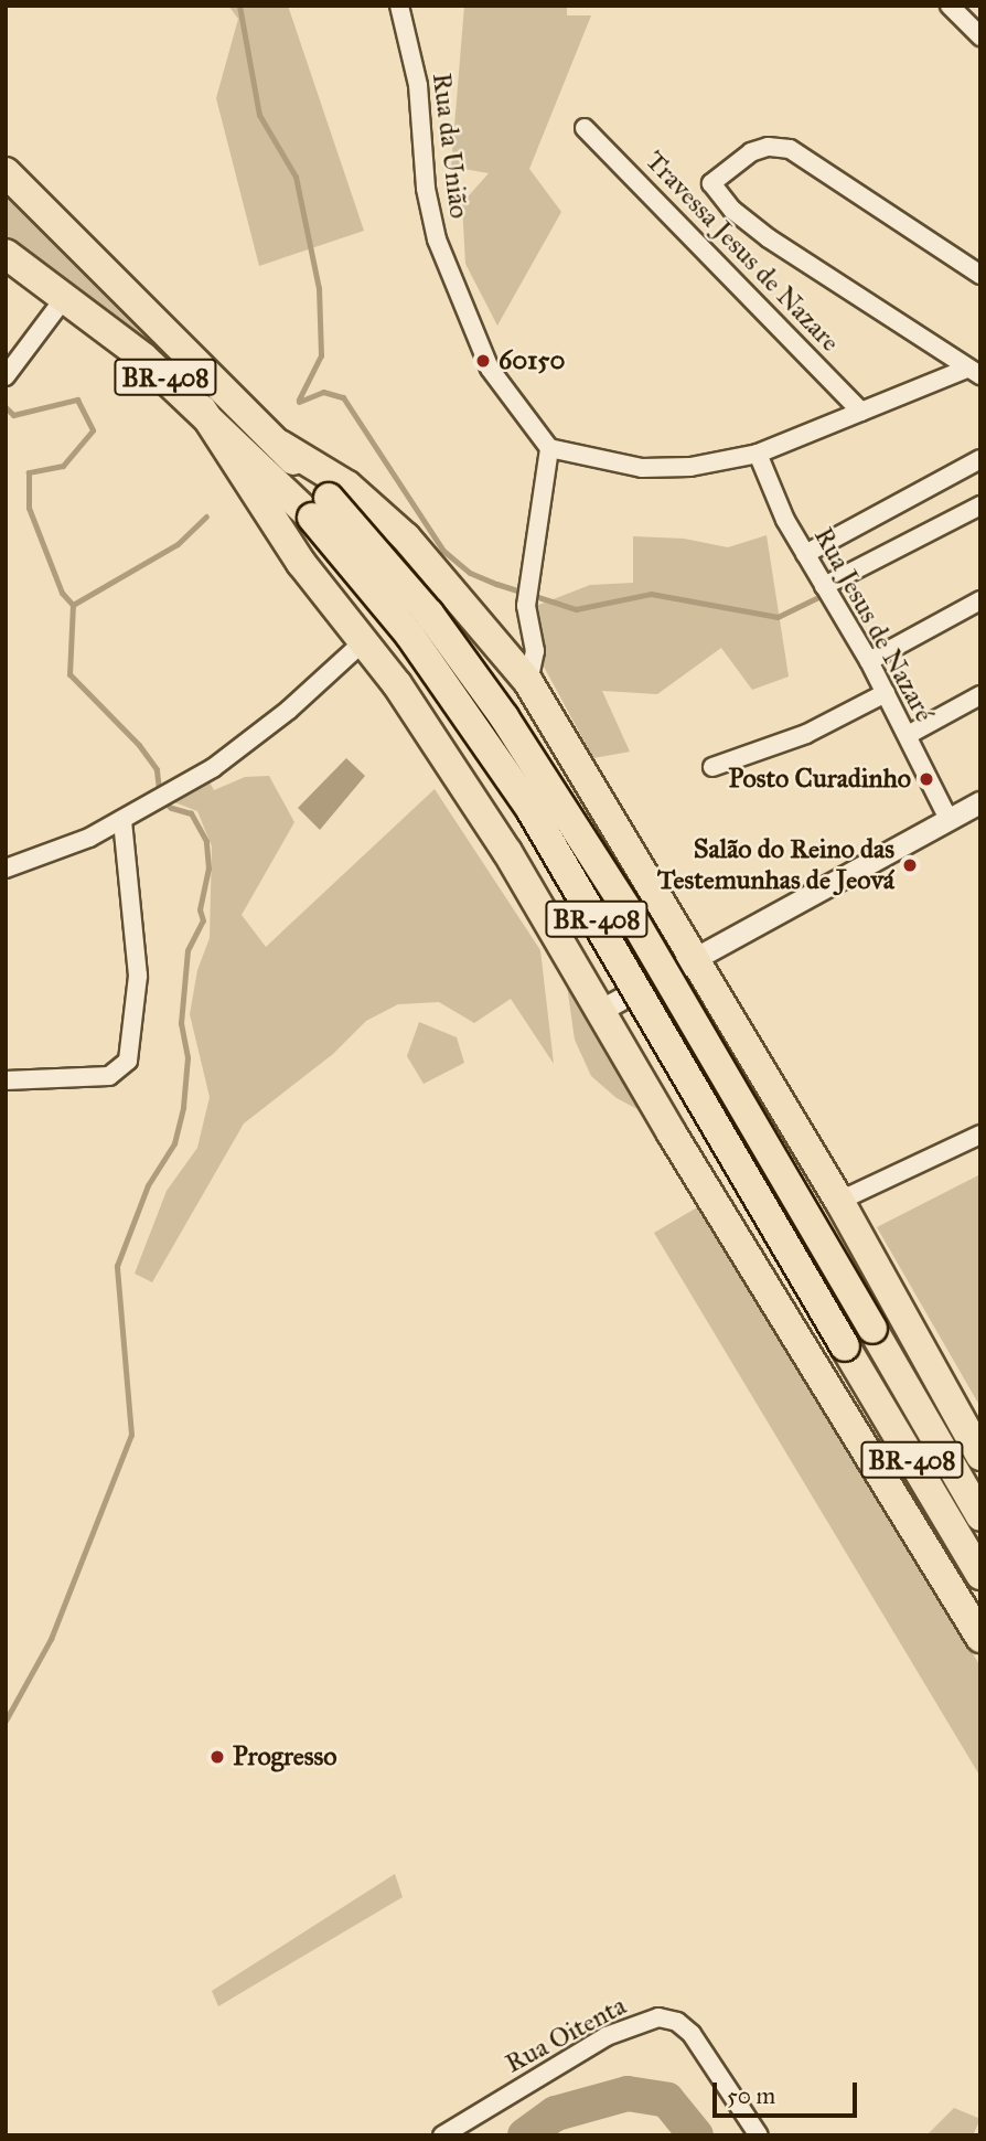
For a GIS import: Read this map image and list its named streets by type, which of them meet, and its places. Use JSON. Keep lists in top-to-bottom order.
{
  "streets": {
    "highway": ["BR-408"],
    "street": [
      "Rua da União",
      "Travessa Jesus de Nazare",
      "Rua Jesus de Nazaré",
      "Rua Oitenta"
    ]
  },
  "places": [
    "60150",
    "Posto Curadinho",
    "Salão do Reino das Testemunhas de Jeová",
    "Progresso"
  ],
  "scale_bar": "50 m"
}
